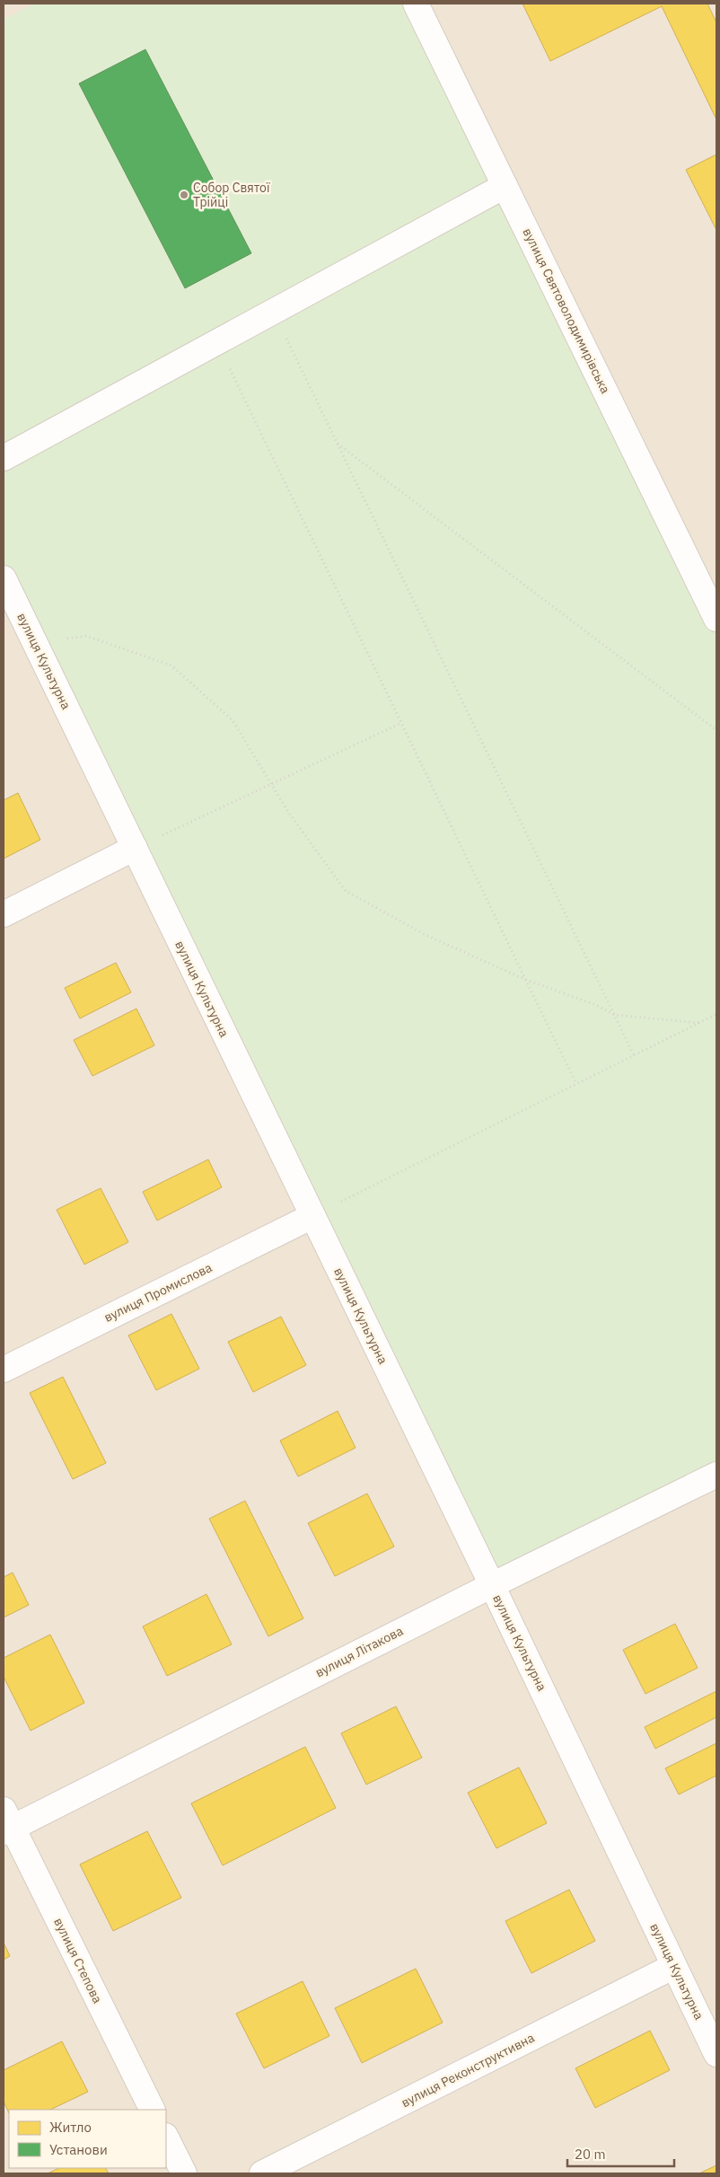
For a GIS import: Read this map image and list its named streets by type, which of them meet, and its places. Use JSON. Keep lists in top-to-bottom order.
{
  "streets": {
    "street": [
      "вулиця Святоволодимирівська",
      "вулиця Культурна",
      "вулиця Промислова",
      "вулиця Літакова",
      "вулиця Степова",
      "вулиця Реконструктивна"
    ]
  },
  "crossings": [
    ["вулиця Культурна", "вулиця Промислова"],
    ["вулиця Культурна", "вулиця Літакова"],
    ["вулиця Культурна", "вулиця Реконструктивна"],
    ["вулиця Літакова", "вулиця Степова"]
  ],
  "places": ["Собор Святої Трійці"],
  "legend": ["Житло", "Установи"],
  "scale_bar": "20 m"
}
